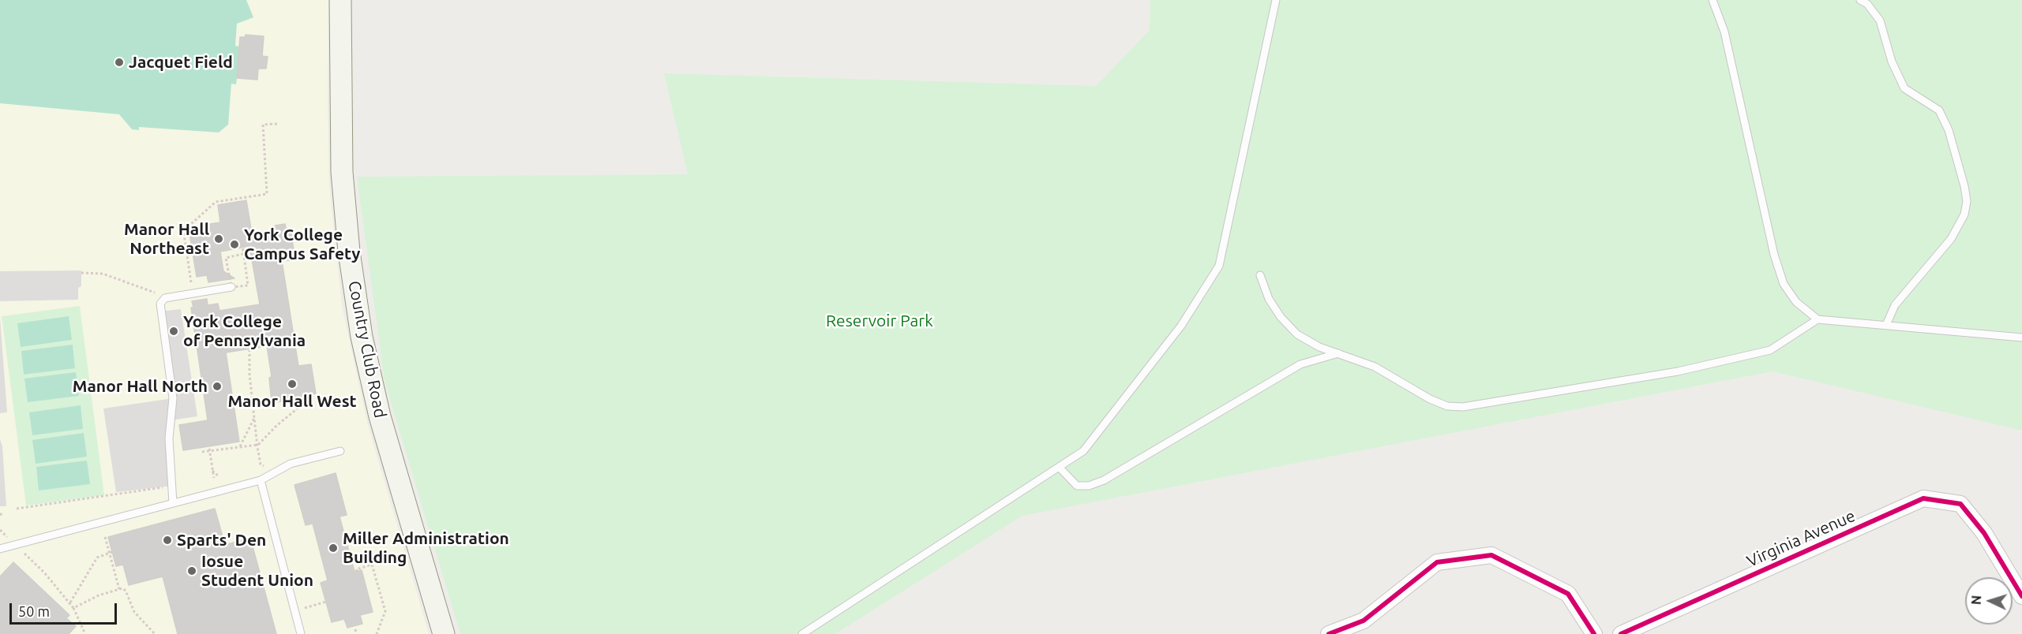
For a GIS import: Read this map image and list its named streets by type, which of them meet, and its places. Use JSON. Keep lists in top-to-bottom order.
{
  "streets": {
    "main road": ["Country Club Road"],
    "street": ["Virginia Avenue"]
  },
  "parks": ["Reservoir Park"],
  "places": [
    "Jacquet Field",
    "Manor Hall Northeast",
    "York College Campus Safety",
    "York College of Pennsylvania",
    "Manor Hall West",
    "Manor Hall North",
    "Sparts' Den",
    "Miller Administration Building",
    "Iosue Student Union"
  ],
  "scale_bar": "50 m",
  "north": "left"
}
